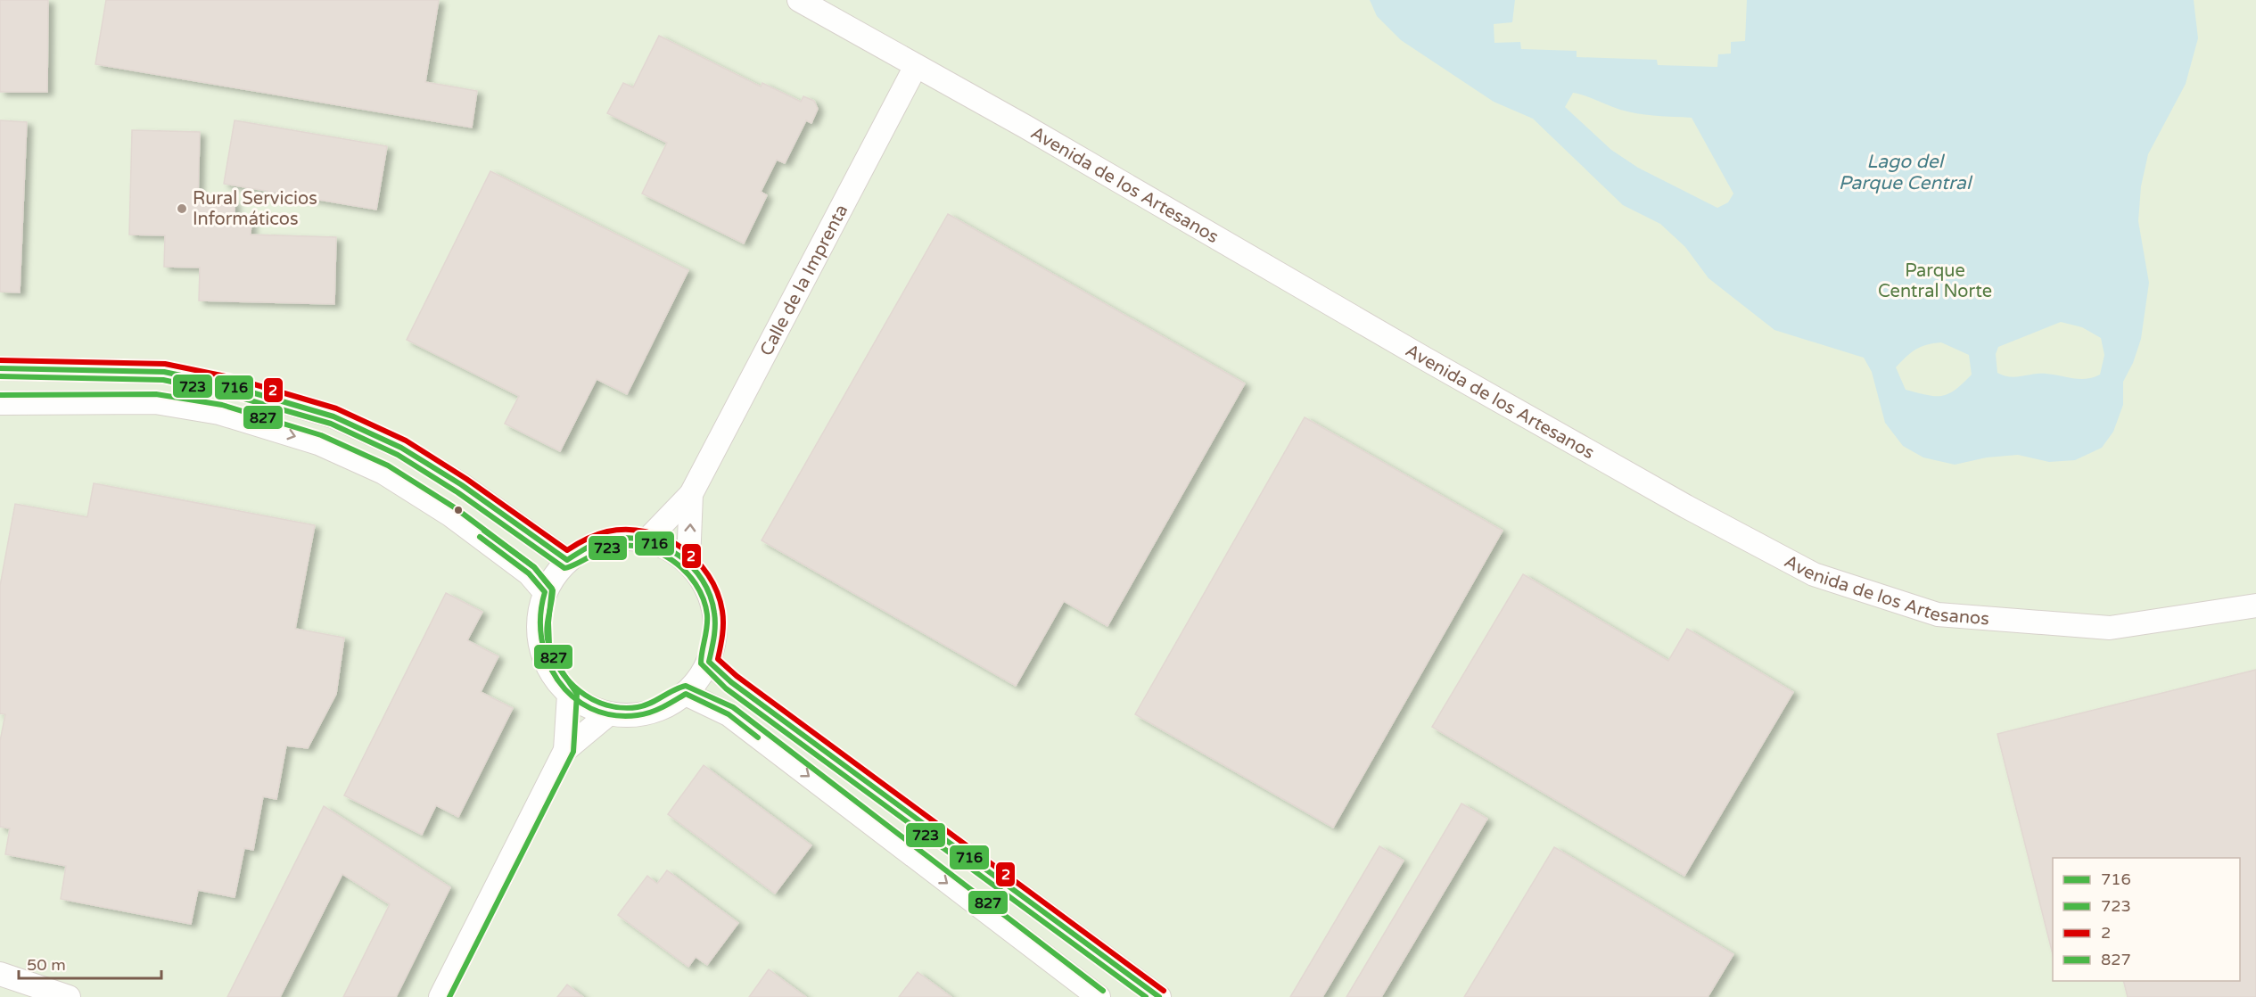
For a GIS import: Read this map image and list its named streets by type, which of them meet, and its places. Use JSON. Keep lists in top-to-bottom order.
{
  "streets": {
    "street": ["Avenida de los Artesanos", "Calle de la Imprenta"]
  },
  "crossings": [
    ["Avenida de los Artesanos", "Calle de la Imprenta"]
  ],
  "water": ["Lago del Parque Central"],
  "parks": ["Parque Central Norte"],
  "places": ["Rural Servicios Informáticos"],
  "lines": [
    "transit line 2",
    "transit line 716",
    "transit line 723",
    "transit line 827"
  ],
  "legend": [
    "716",
    "723",
    "2",
    "827"
  ],
  "scale_bar": "50 m"
}
